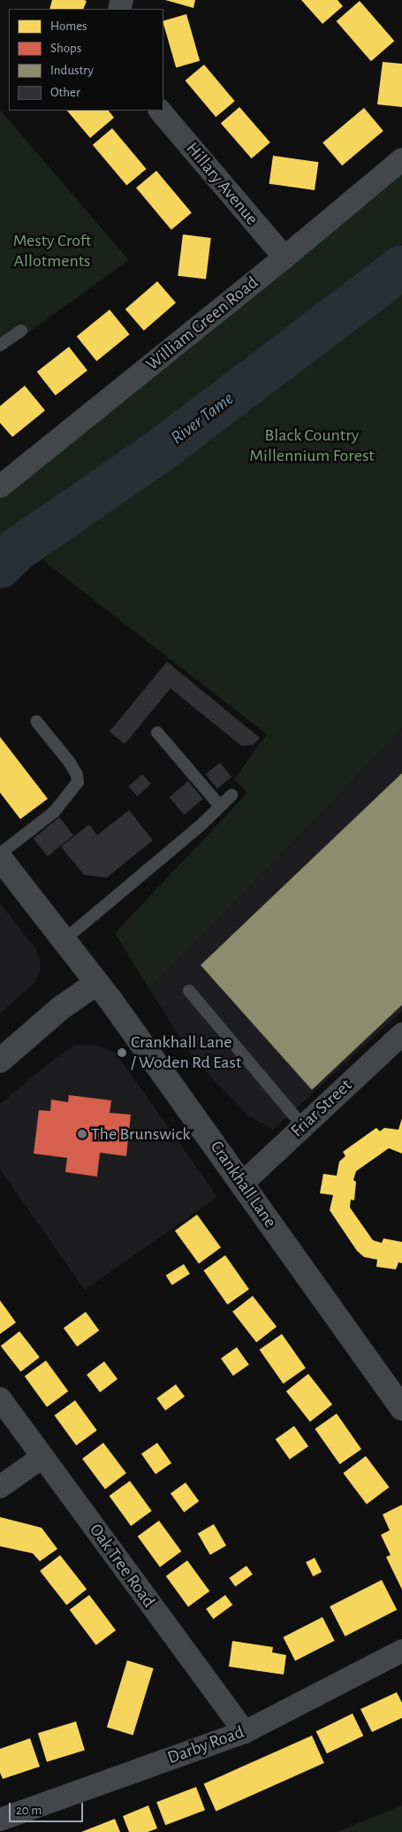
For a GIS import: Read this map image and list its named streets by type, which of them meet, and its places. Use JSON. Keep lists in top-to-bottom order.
{
  "streets": {
    "street": [
      "Hillary Avenue",
      "William Green Road",
      "Friar Street",
      "Crankhall Lane",
      "Oak Tree Road",
      "Darby Road"
    ]
  },
  "crossings": [
    ["Hillary Avenue", "William Green Road"],
    ["Friar Street", "Crankhall Lane"],
    ["Oak Tree Road", "Darby Road"]
  ],
  "water": ["River Tame"],
  "parks": ["Mesty Croft Allotments", "Black Country Millennium Forest"],
  "places": ["Crankhall Lane / Woden Rd East", "The Brunswick"],
  "legend": [
    "Homes",
    "Shops",
    "Industry",
    "Other"
  ],
  "scale_bar": "20 m"
}
